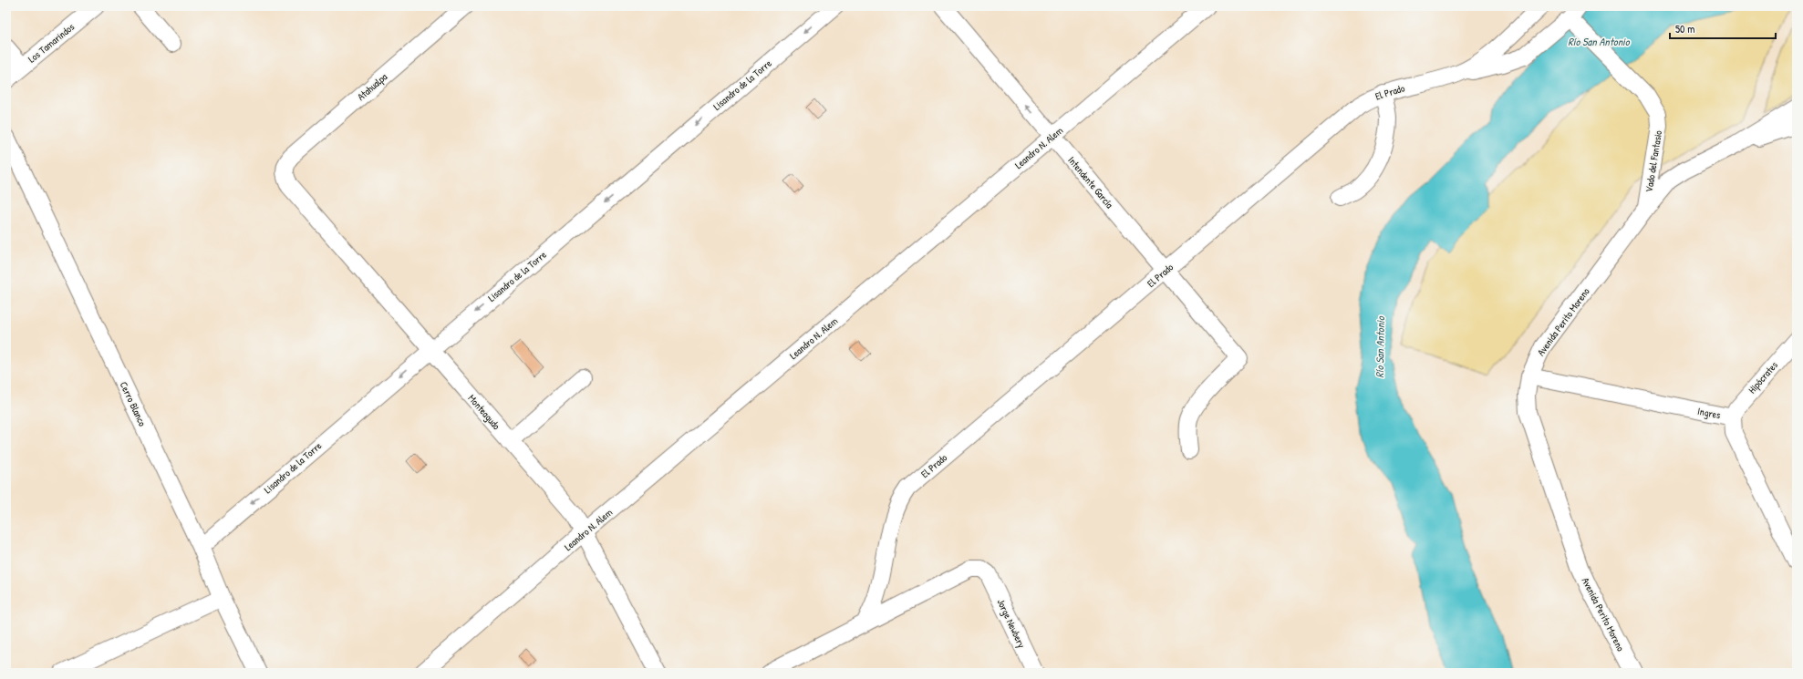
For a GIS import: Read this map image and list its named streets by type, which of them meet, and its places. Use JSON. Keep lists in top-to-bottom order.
{
  "streets": {
    "street": [
      "Los Tamarindos",
      "Lisandro de la Torre",
      "Atahualpa",
      "El Prado",
      "Leandro N. Alem",
      "Vado del Fantasio",
      "Intendente García",
      "Avenida Perito Moreno",
      "Hipócrates",
      "Cerro Blanco",
      "Monteagudo",
      "Ingres",
      "Jorge Newbery"
    ]
  },
  "crossings": [
    ["Lisandro de la Torre", "Cerro Blanco"],
    ["Lisandro de la Torre", "Monteagudo"],
    ["Atahualpa", "Monteagudo"],
    ["El Prado", "Vado del Fantasio"],
    ["El Prado", "Intendente García"],
    ["Leandro N. Alem", "Intendente García"],
    ["Leandro N. Alem", "Monteagudo"],
    ["Vado del Fantasio", "Avenida Perito Moreno"],
    ["Avenida Perito Moreno", "Ingres"],
    ["Hipócrates", "Ingres"]
  ],
  "one_way": ["Lisandro de la Torre"],
  "water": ["Río San Antonio"],
  "scale_bar": "50 m"
}
